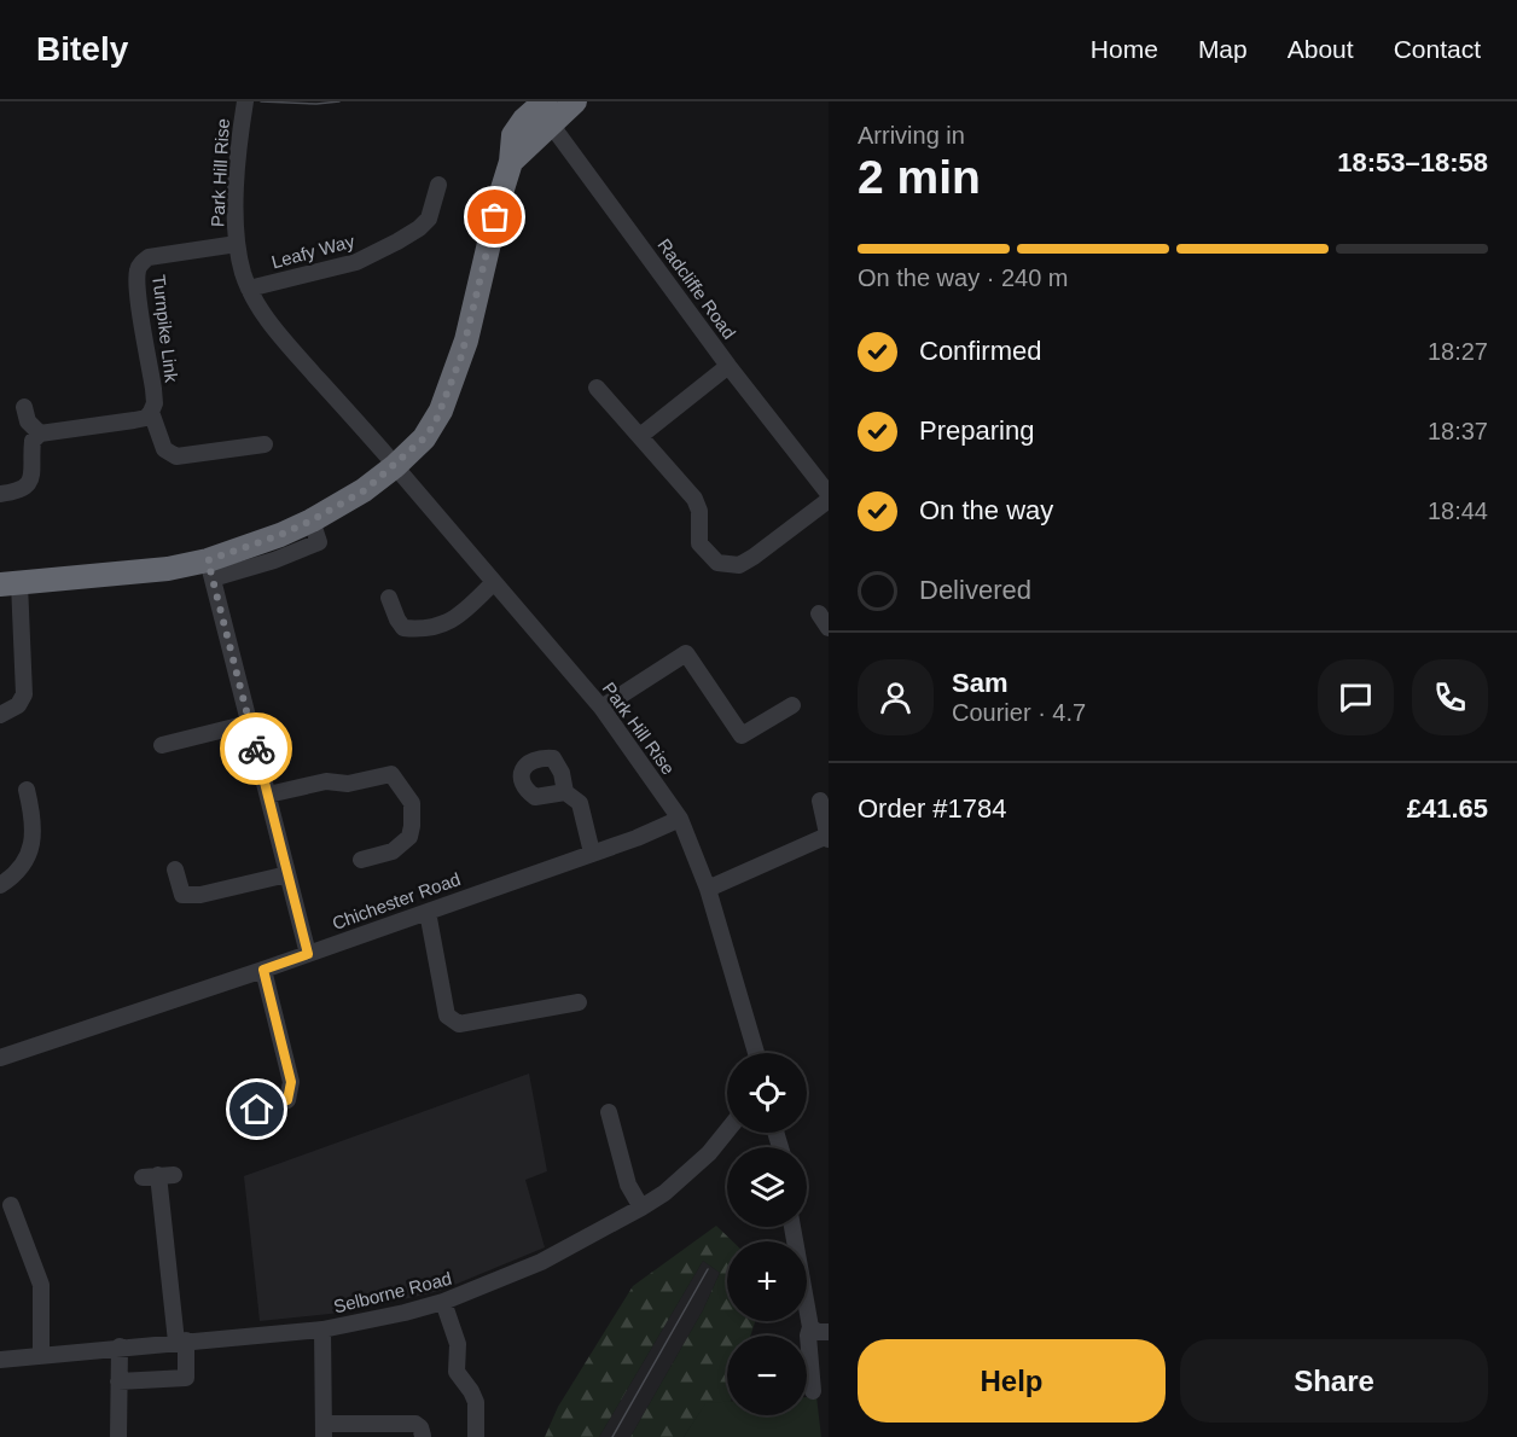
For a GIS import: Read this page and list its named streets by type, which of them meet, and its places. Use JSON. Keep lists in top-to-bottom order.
{
  "streets": {
    "street": [
      "Park Hill Rise",
      "Leafy Way",
      "Radcliffe Road",
      "Turnpike Link",
      "Chichester Road",
      "Selborne Road"
    ]
  },
  "crossings": [
    ["Park Hill Rise", "Leafy Way"],
    ["Park Hill Rise", "Turnpike Link"],
    ["Park Hill Rise", "Chichester Road"]
  ],
  "page": {
    "header": "Bitely",
    "nav": [
      "Home",
      "Map",
      "About",
      "Contact"
    ],
    "heading": ["2 min", "Arriving in", "18:53–18:58"],
    "panel": [
      "Sam",
      "Courier · 4.7",
      "Order #1784",
      "£41.65"
    ],
    "bar": "On the way · 240 m",
    "list": [
      ["Confirmed", "18:27"],
      ["Preparing", "18:37"],
      ["On the way", "18:44"],
      "Delivered"
    ],
    "map_buttons": ["+", "−"],
    "buttons": ["Help", "Share"]
  }
}
